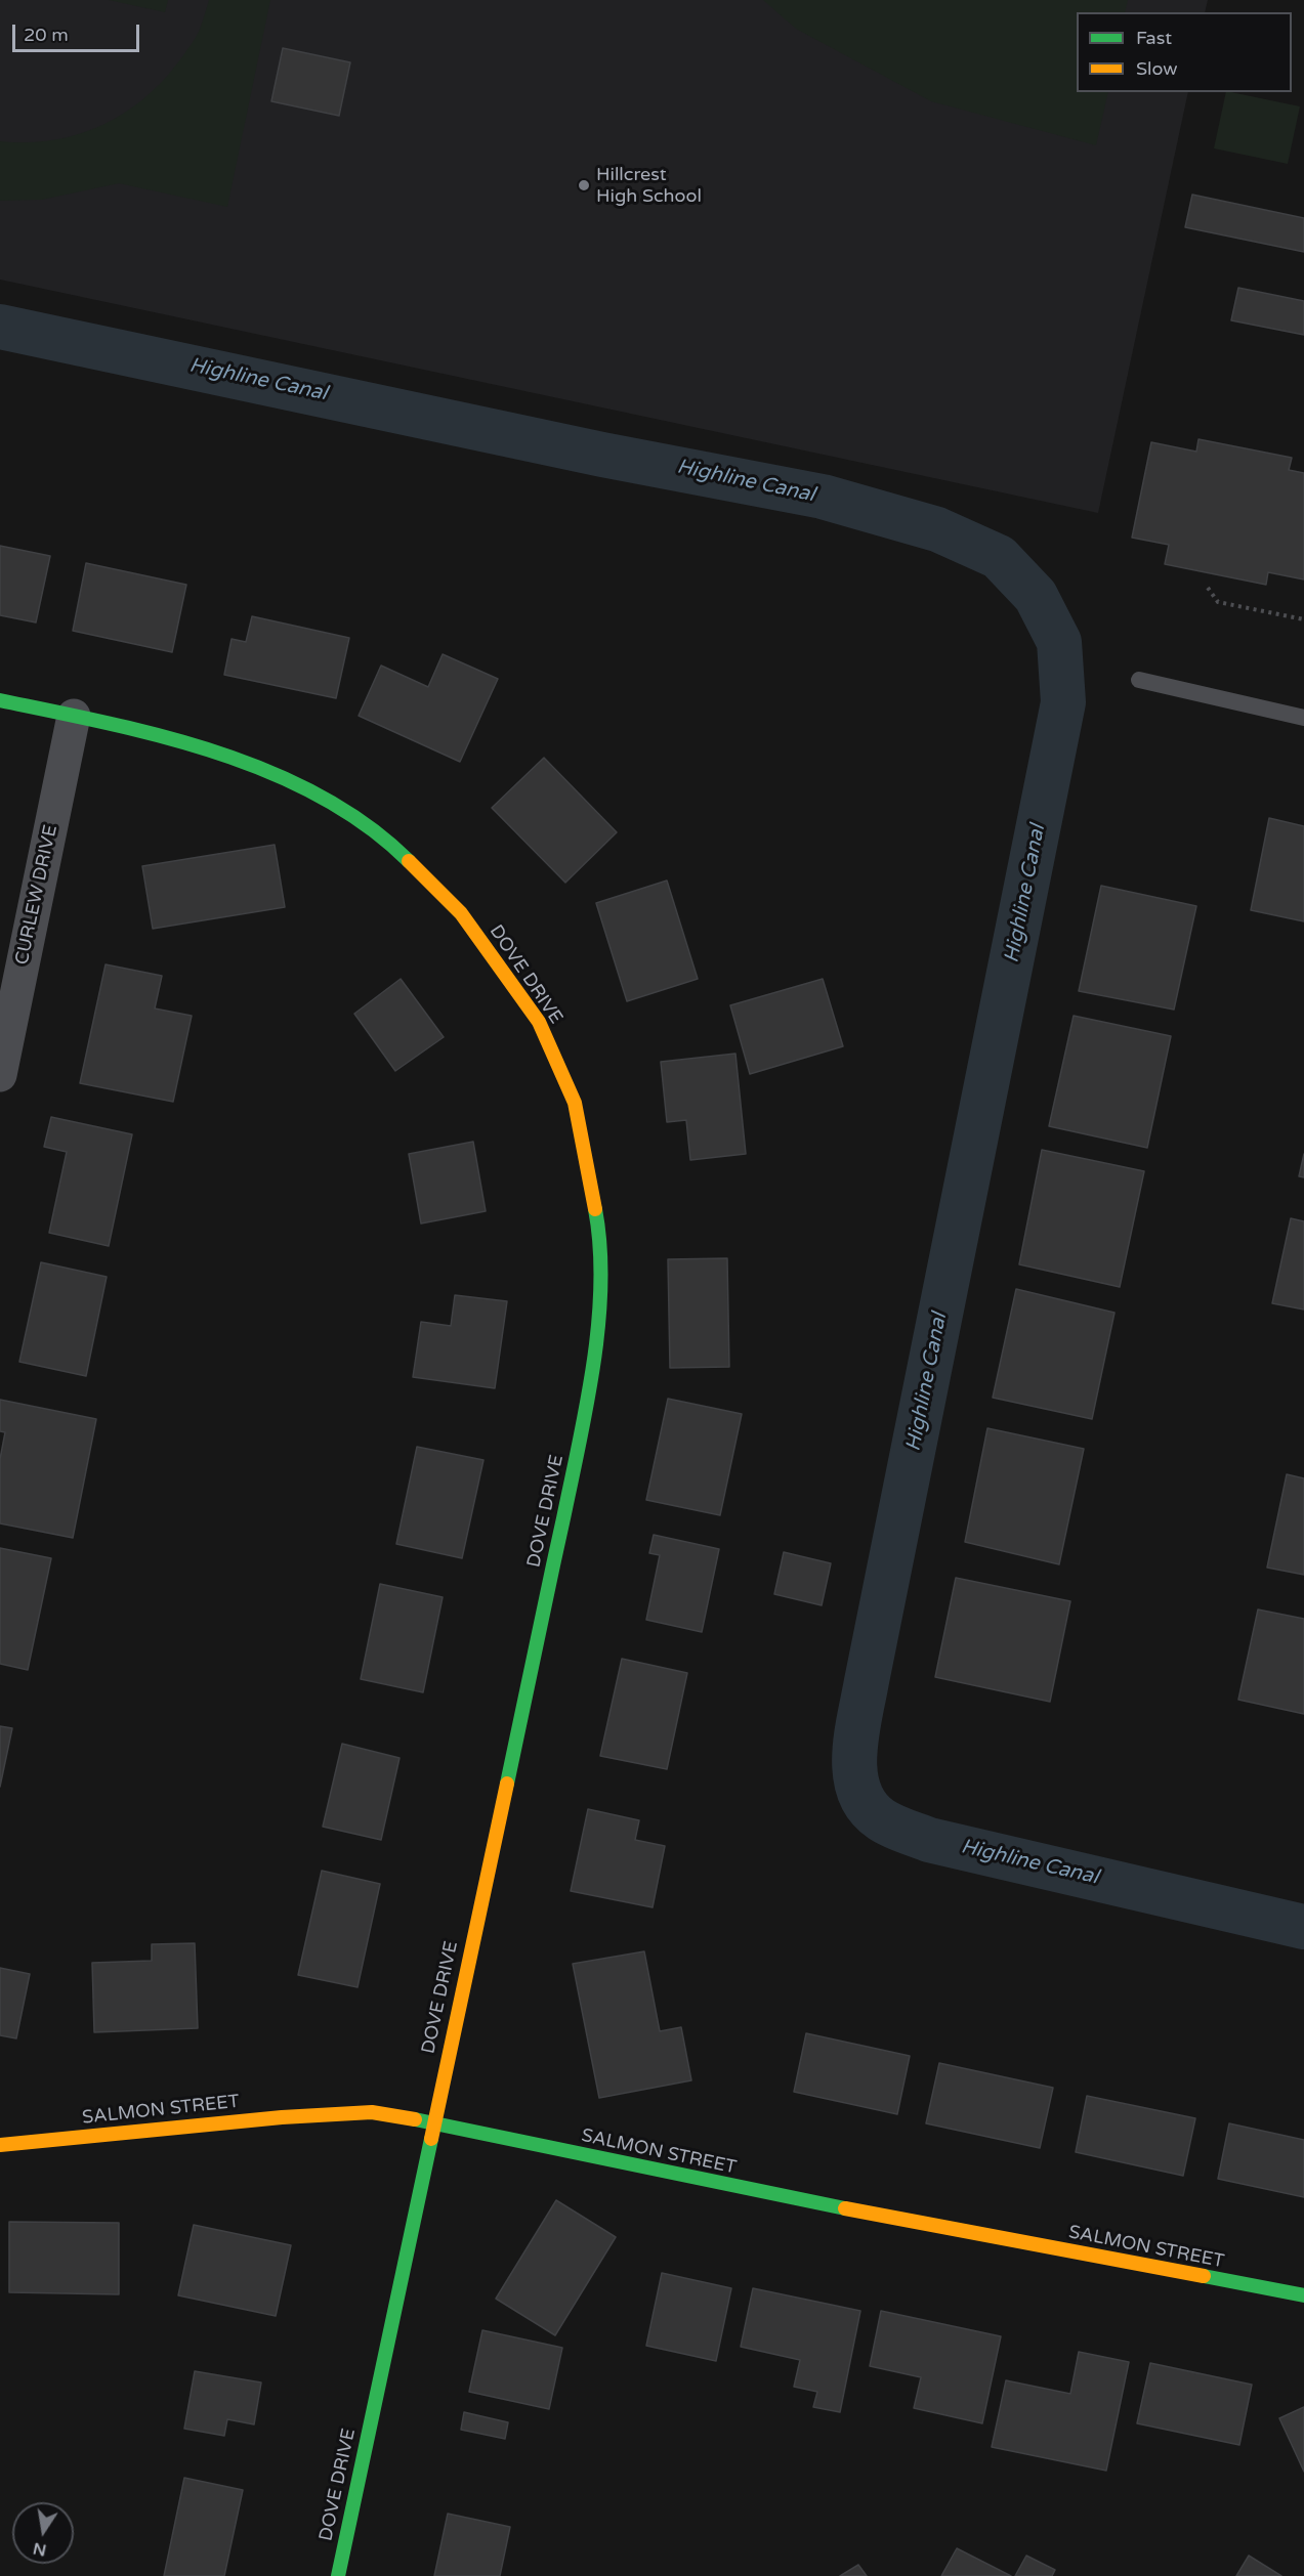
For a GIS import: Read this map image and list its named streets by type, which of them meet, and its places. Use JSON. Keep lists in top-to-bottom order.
{
  "streets": {
    "street": ["CURLEW DRIVE", "DOVE DRIVE", "SALMON STREET"]
  },
  "crossings": [
    ["CURLEW DRIVE", "DOVE DRIVE"],
    ["DOVE DRIVE", "SALMON STREET"]
  ],
  "water": ["Highline Canal"],
  "places": ["Hillcrest High School"],
  "legend": ["Fast", "Slow"],
  "scale_bar": "20 m",
  "north": "bottom"
}
